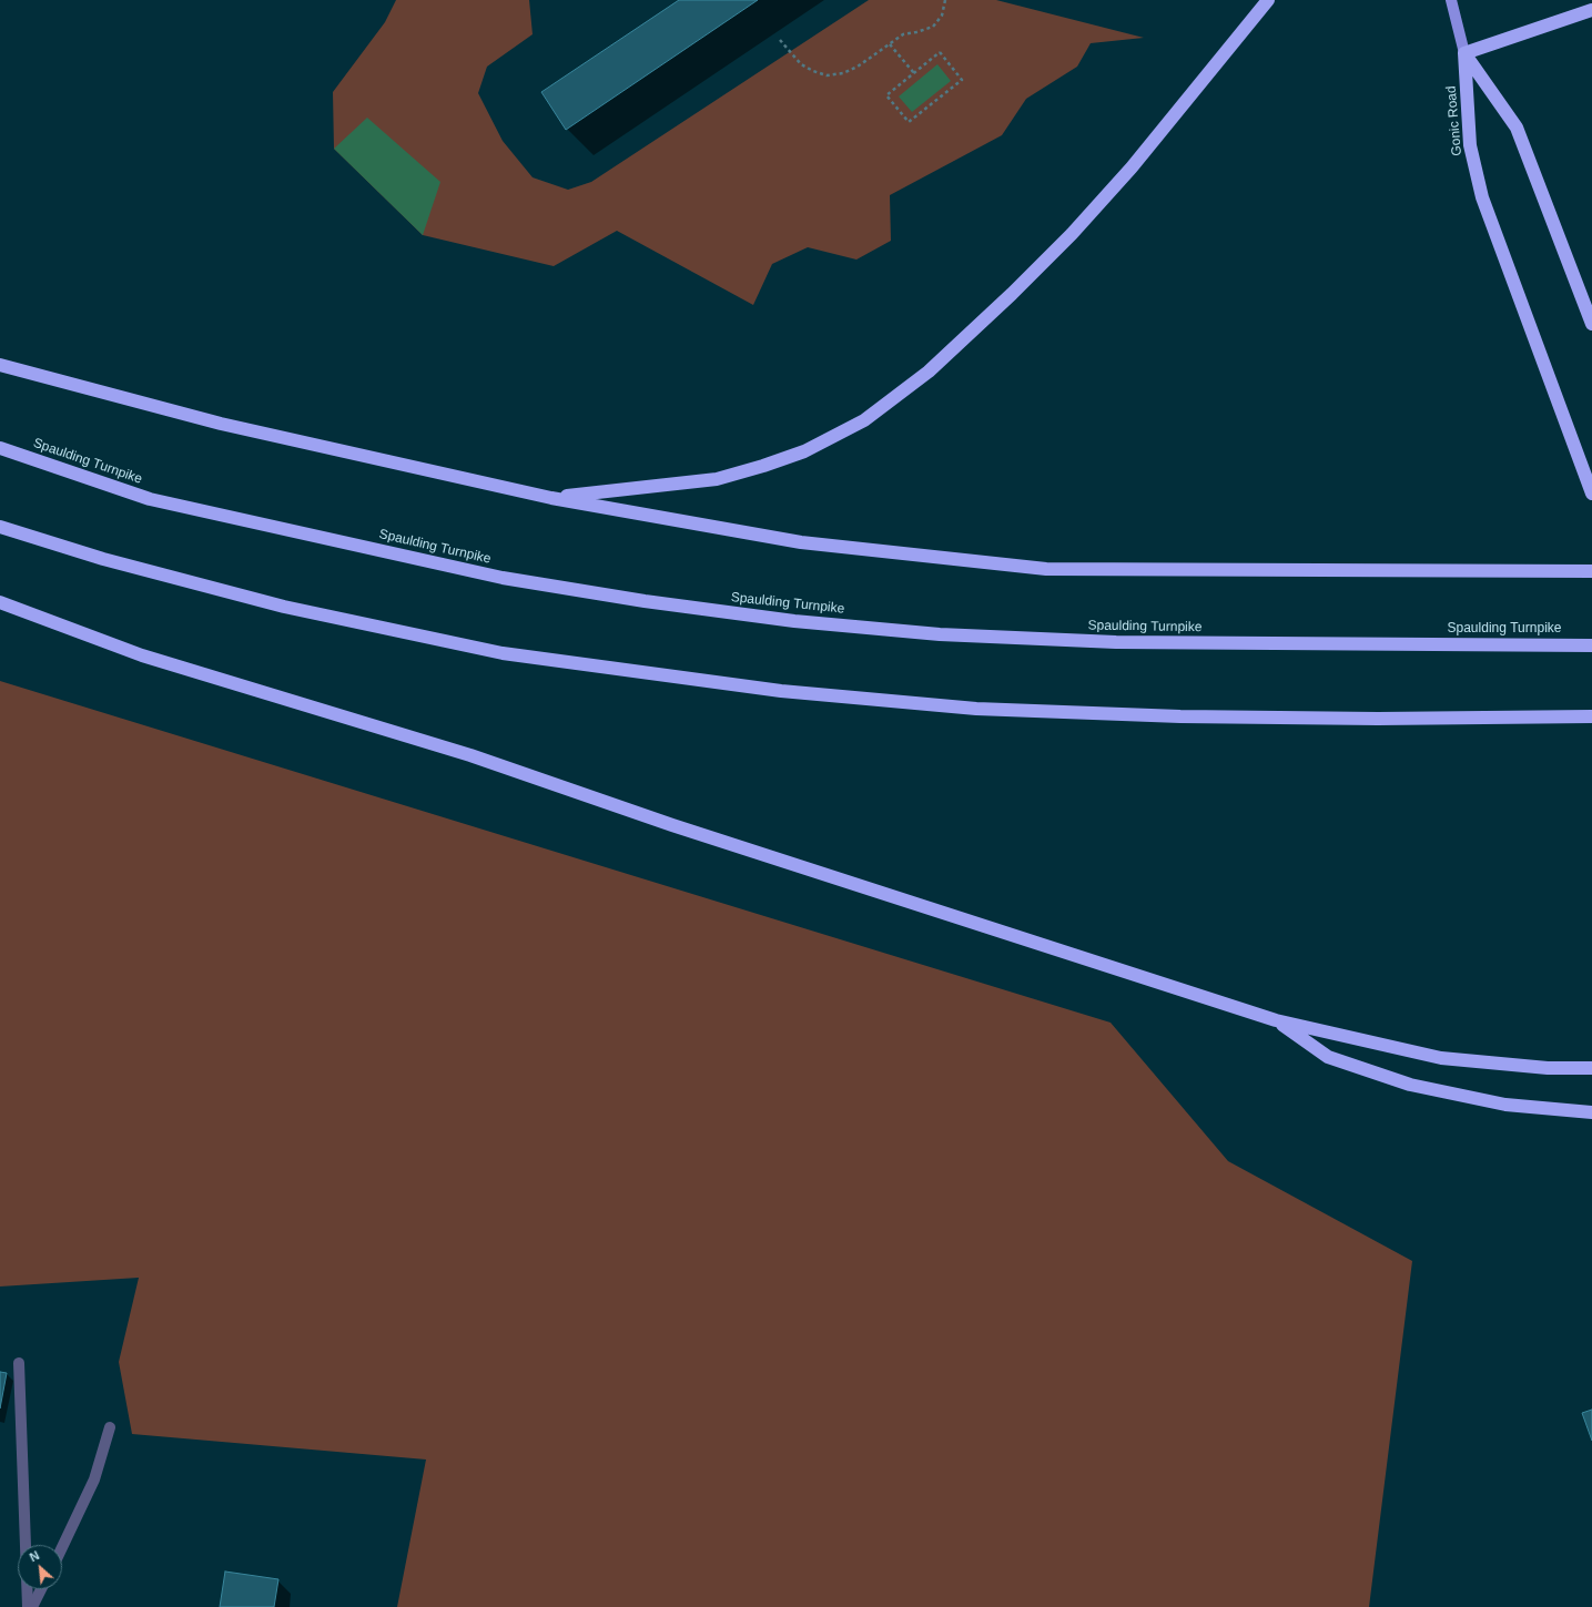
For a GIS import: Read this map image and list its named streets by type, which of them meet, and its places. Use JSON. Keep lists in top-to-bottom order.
{
  "streets": {
    "highway": ["Gonic Road", "Spaulding Turnpike"]
  },
  "north": "top left"
}
